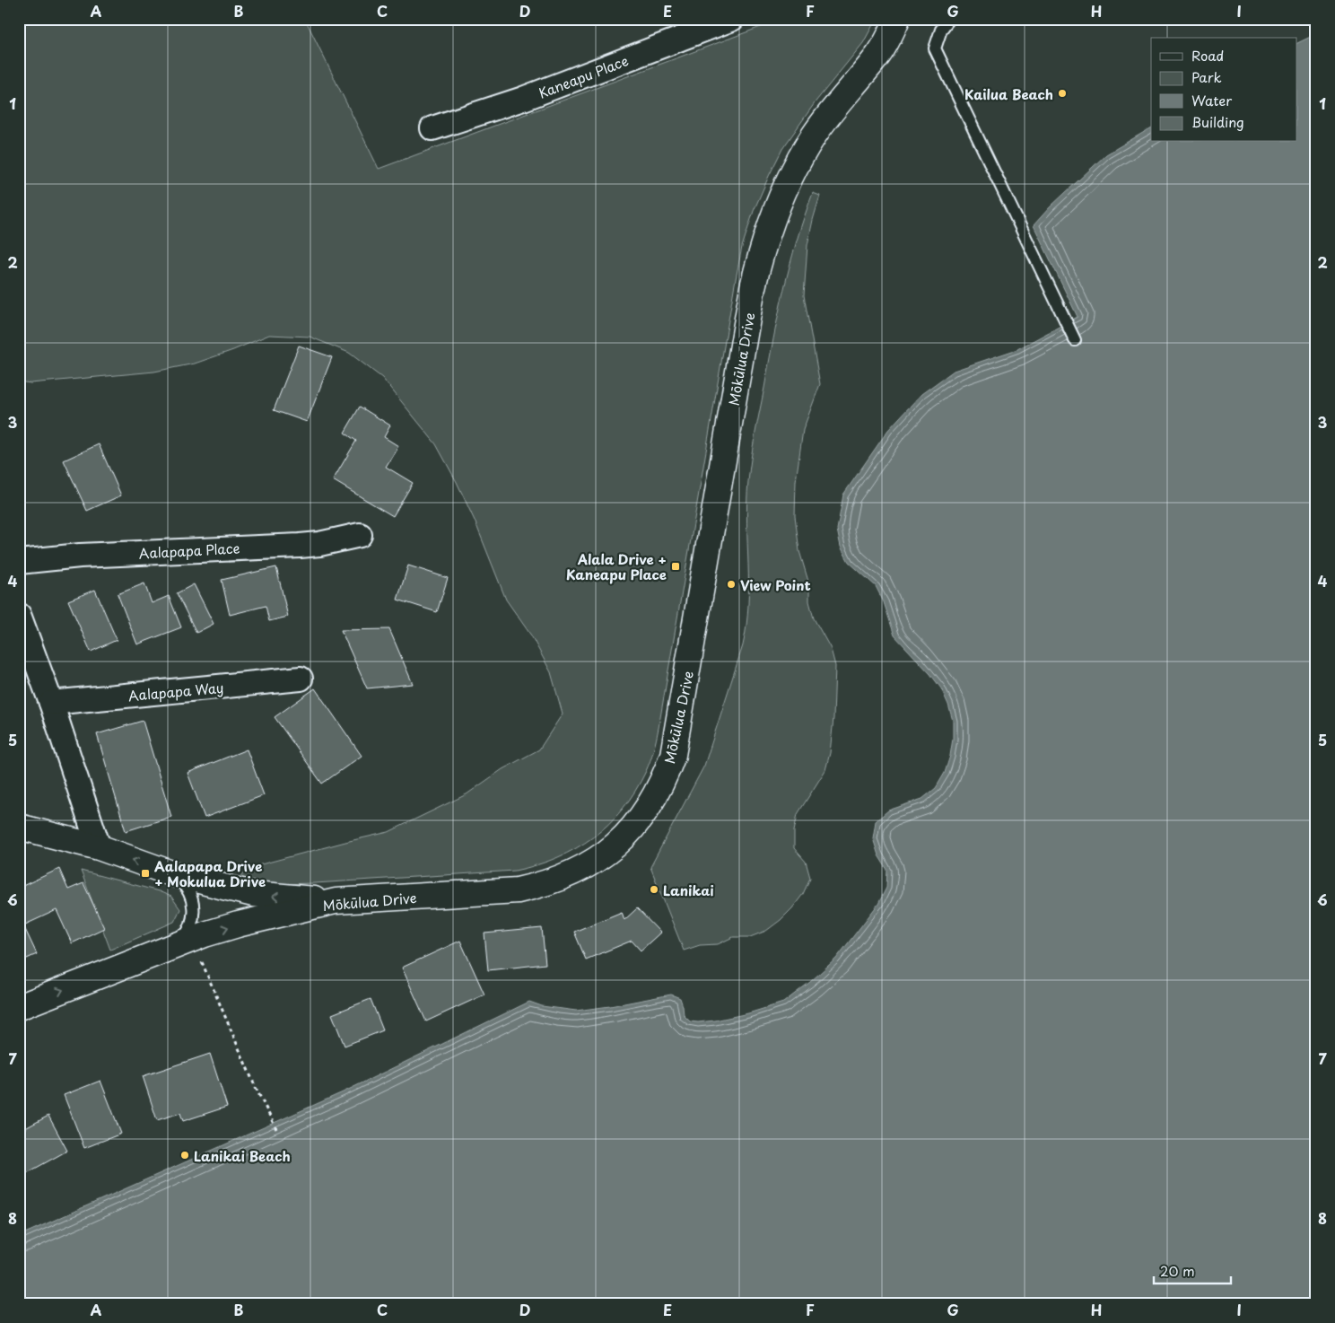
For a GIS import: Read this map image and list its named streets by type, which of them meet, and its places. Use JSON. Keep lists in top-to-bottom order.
{
  "streets": {
    "street": [
      "Kaneapu Place",
      "Mōkūlua Drive",
      "Aalapapa Place",
      "Aalapapa Way"
    ]
  },
  "places": {
    "other": [
      "Kailua Beach",
      "View Point",
      "Lanikai",
      "Lanikai Beach"
    ],
    "transit": ["Alala Drive + Kaneapu Place", "Aalapapa Drive + Mokulua Drive"]
  },
  "legend": [
    "Road",
    "Park",
    "Water",
    "Building"
  ],
  "scale_bar": "20 m",
  "grid": {
    "columns": [
      "A",
      "B",
      "C",
      "D",
      "E",
      "F",
      "G",
      "H",
      "I"
    ],
    "rows": [
      "1",
      "2",
      "3",
      "4",
      "5",
      "6",
      "7",
      "8"
    ]
  }
}
